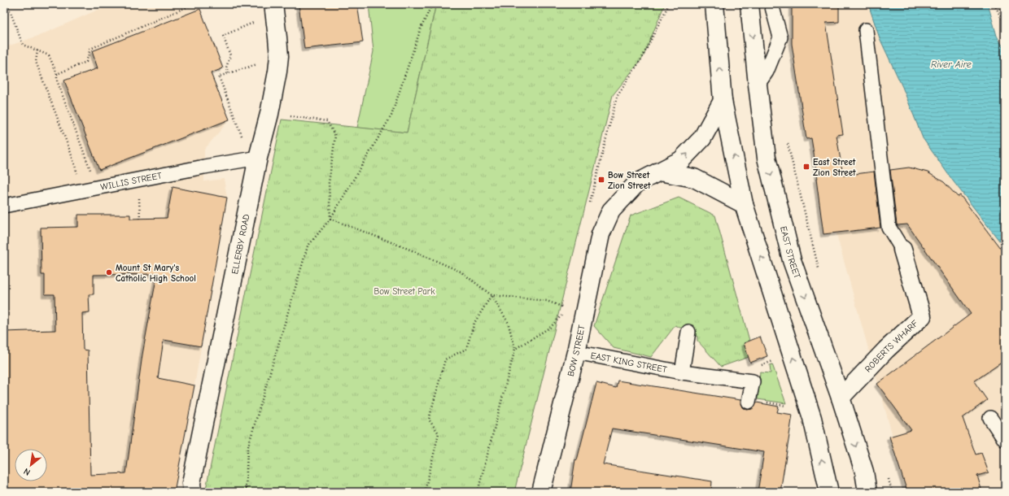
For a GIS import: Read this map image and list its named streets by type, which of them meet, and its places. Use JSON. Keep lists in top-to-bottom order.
{
  "streets": {
    "main road": [
      "ELLERBY ROAD",
      "EAST STREET",
      "ROBERTS WHARF",
      "BOW STREET"
    ],
    "lane": ["WILLIS STREET", "EAST KING STREET"]
  },
  "crossings": [
    ["WILLIS STREET", "ELLERBY ROAD"],
    ["EAST STREET", "ROBERTS WHARF"],
    ["BOW STREET", "EAST KING STREET"]
  ],
  "water": ["River Aire"],
  "parks": ["Bow Street Park"],
  "places": {
    "transit": ["East Street Zion Street", "Bow Street Zion Street"],
    "other": ["Mount St Mary's Catholic High School"]
  },
  "north": "bottom left"
}
